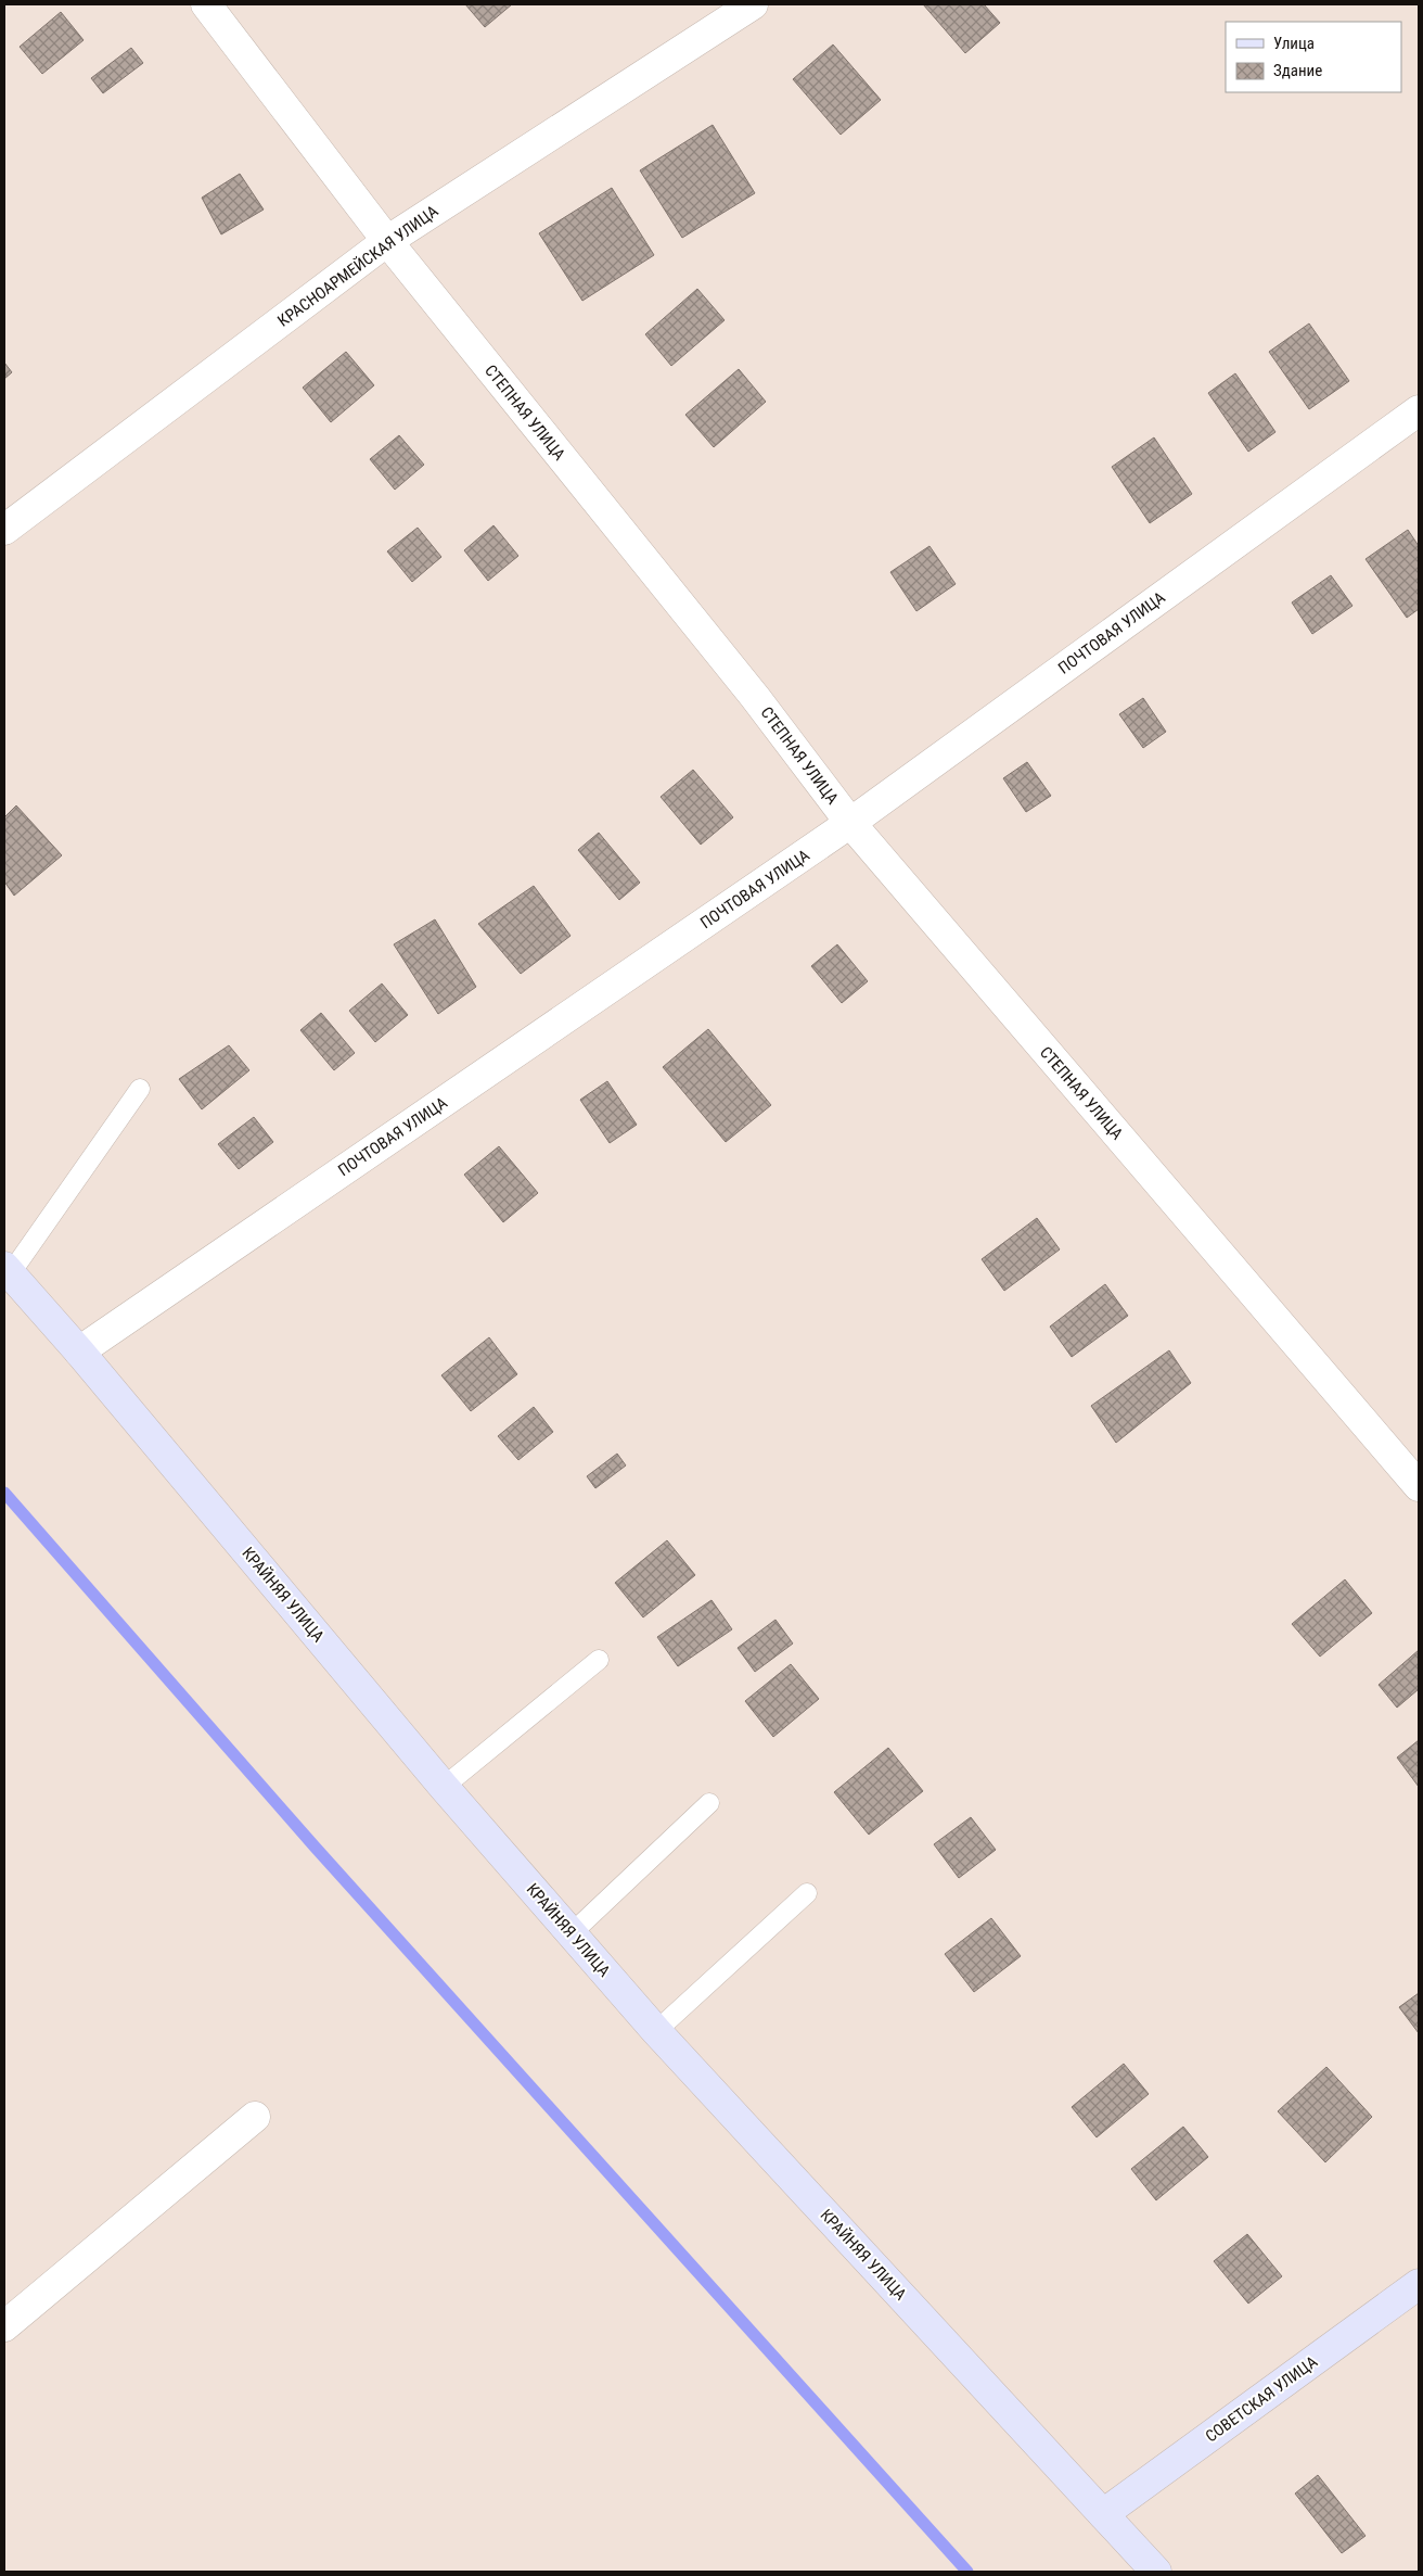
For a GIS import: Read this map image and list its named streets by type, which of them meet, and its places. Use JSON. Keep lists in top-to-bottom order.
{
  "streets": {
    "main road": ["КРАЙНЯЯ УЛИЦА", "СОВЕТСКАЯ УЛИЦА"],
    "street": ["КРАСНОАРМЕЙСКАЯ УЛИЦА", "СТЕПНАЯ УЛИЦА", "ПОЧТОВАЯ УЛИЦА"]
  },
  "crossings": [
    ["КРАСНОАРМЕЙСКАЯ УЛИЦА", "СТЕПНАЯ УЛИЦА"],
    ["СТЕПНАЯ УЛИЦА", "ПОЧТОВАЯ УЛИЦА"],
    ["ПОЧТОВАЯ УЛИЦА", "КРАЙНЯЯ УЛИЦА"],
    ["КРАЙНЯЯ УЛИЦА", "СОВЕТСКАЯ УЛИЦА"]
  ],
  "legend": ["Улица", "Здание"]
}
